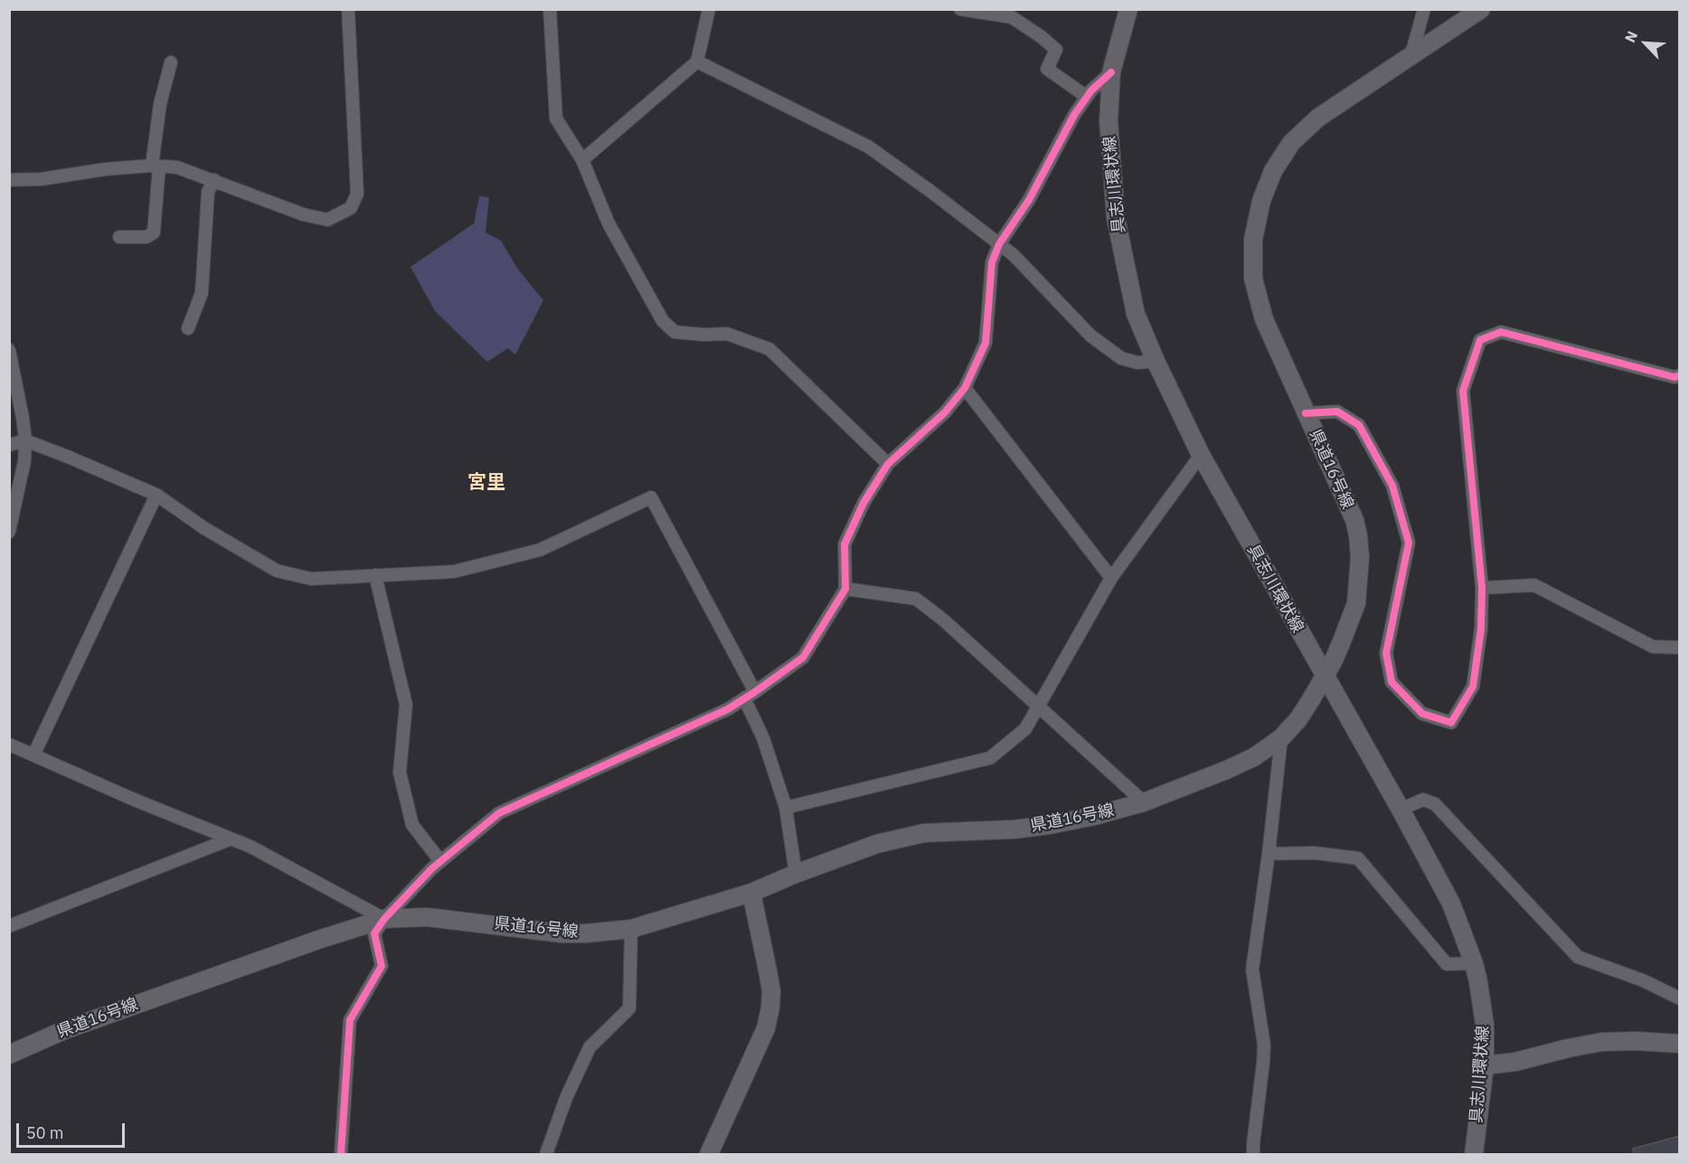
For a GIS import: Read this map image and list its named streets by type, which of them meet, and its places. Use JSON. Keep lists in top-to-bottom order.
{
  "streets": {
    "main road": ["具志川環状線", "県道16号線"]
  },
  "crossings": [
    ["具志川環状線", "県道16号線"]
  ],
  "districts": ["宮里"],
  "scale_bar": "50 m",
  "north": "top left"
}
